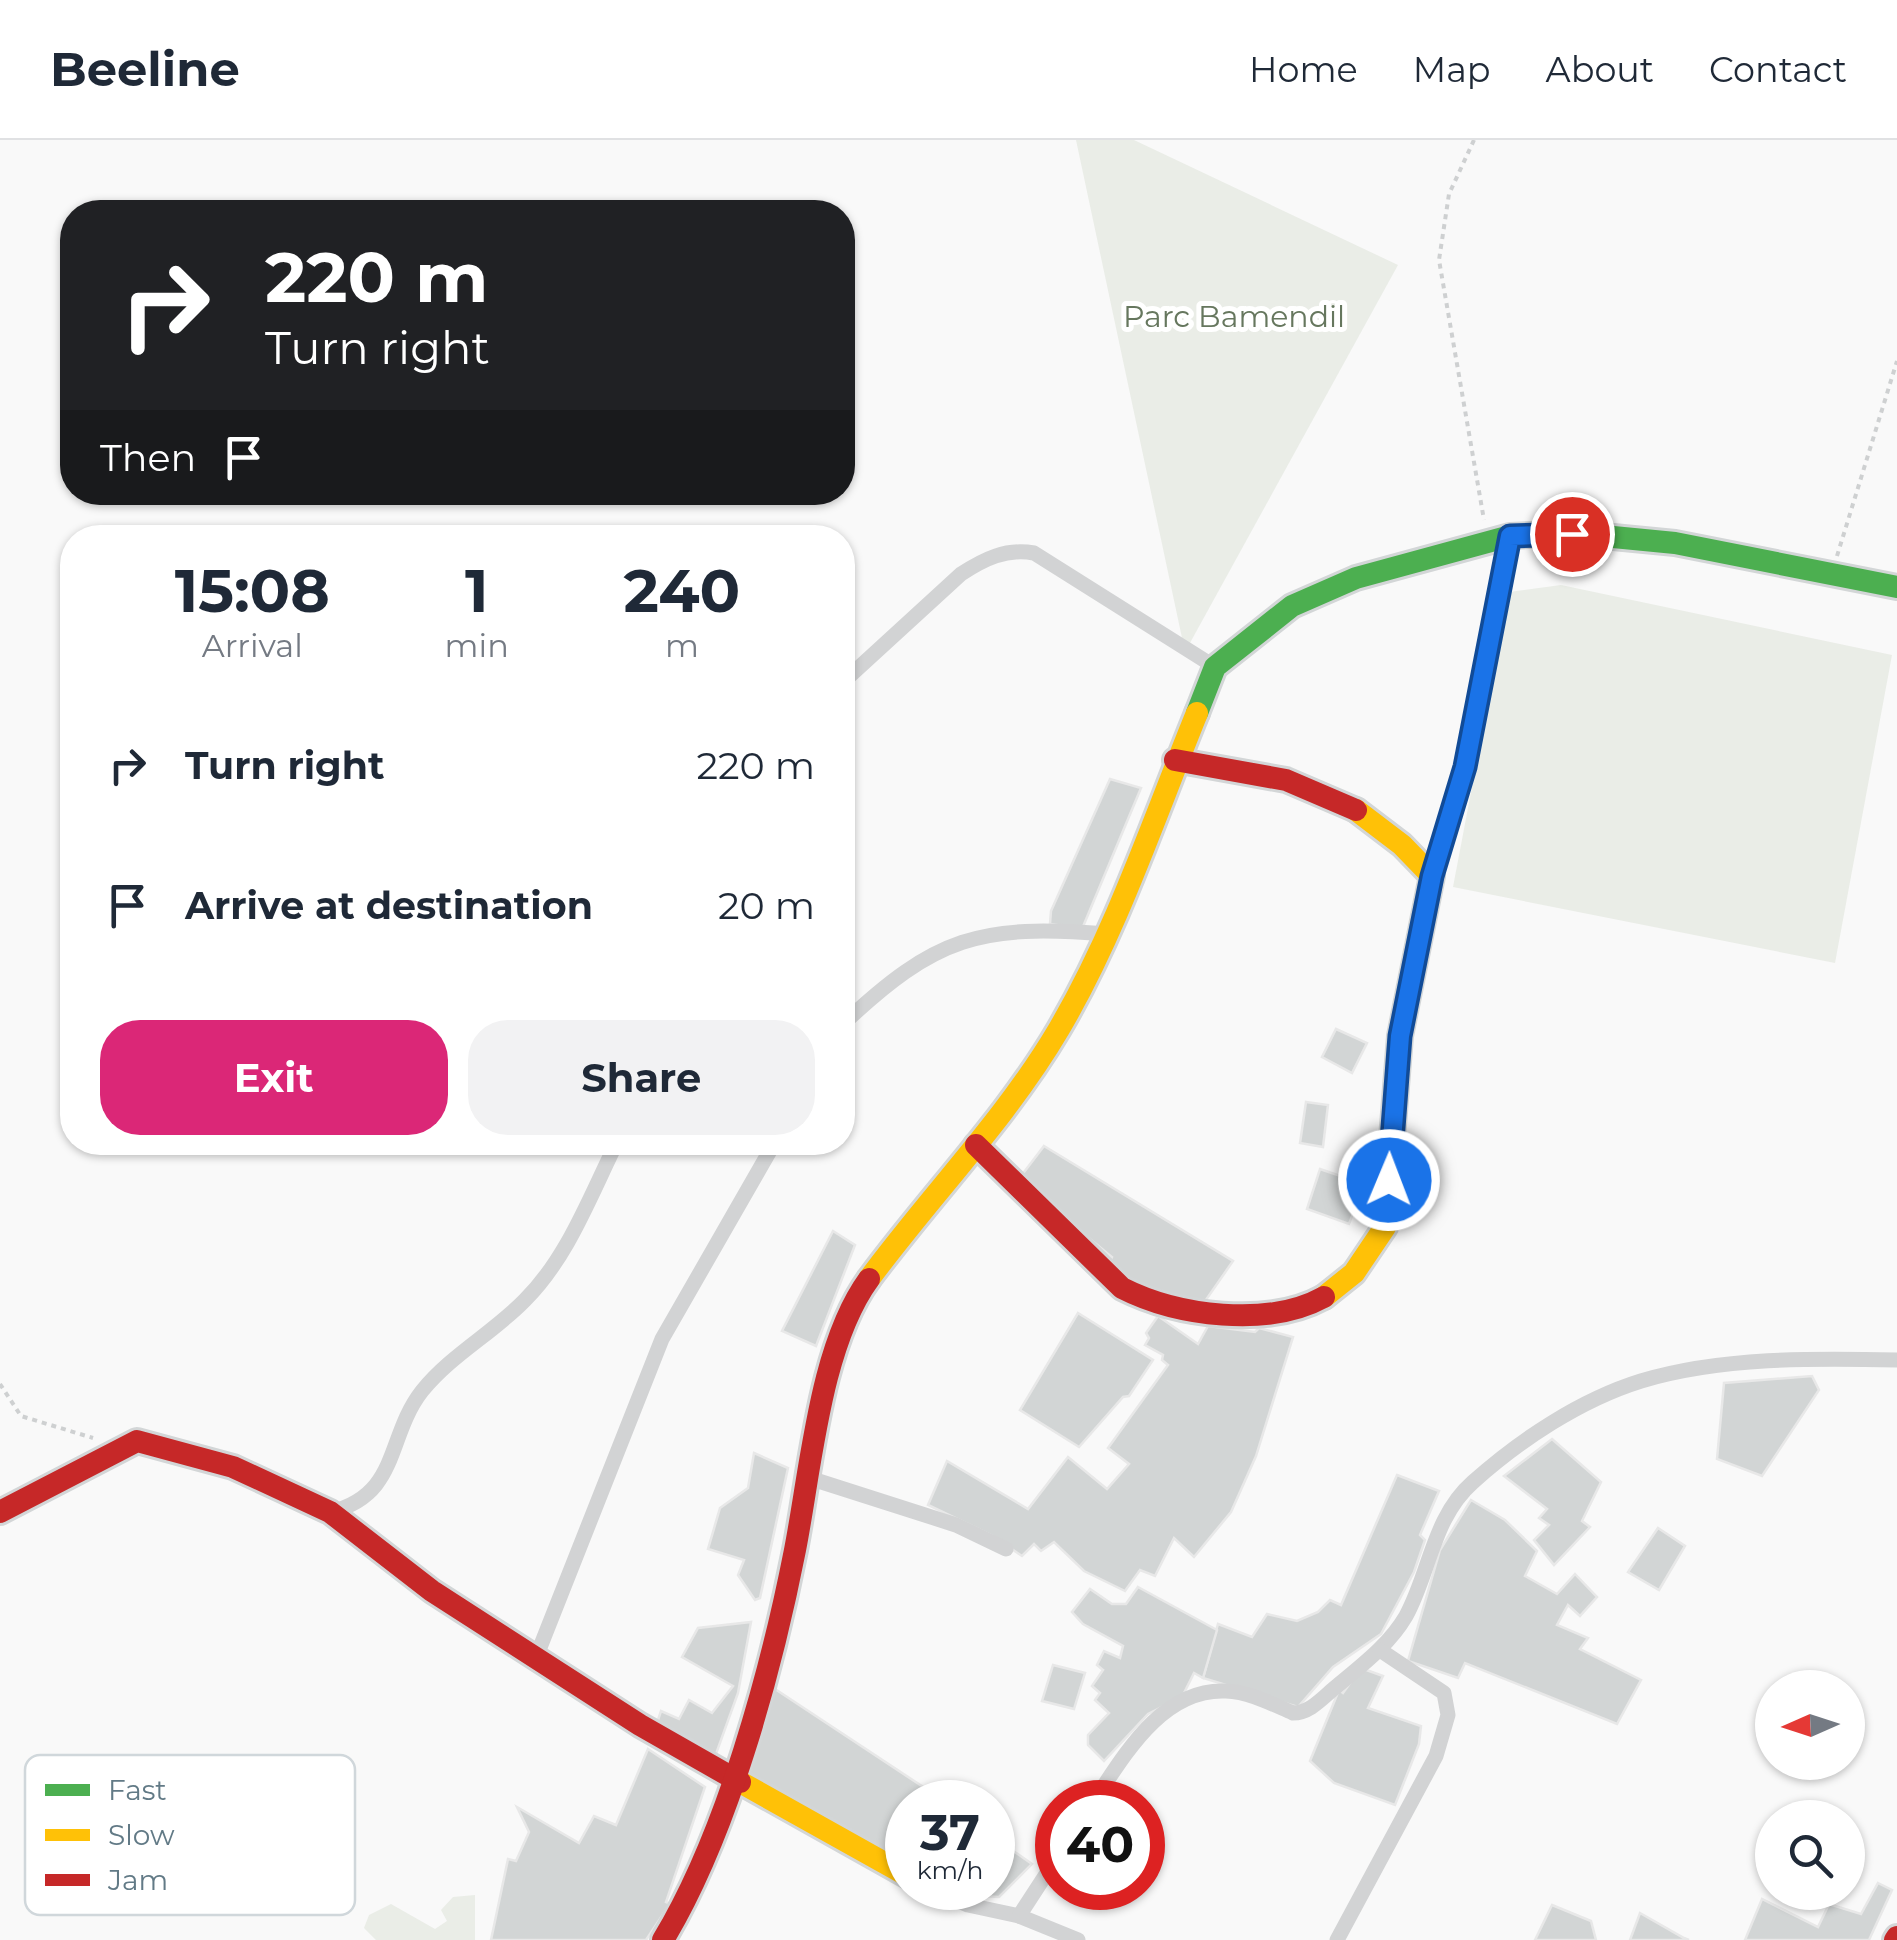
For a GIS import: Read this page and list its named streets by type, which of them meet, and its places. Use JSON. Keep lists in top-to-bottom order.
{
  "parks": ["Parc Bamendil"],
  "legend": ["Fast", "Slow", "Jam"],
  "north": "left",
  "page": {
    "header": "Beeline",
    "nav": [
      "Home",
      "Map",
      "About",
      "Contact"
    ],
    "turn": ["220 m", "Turn right"],
    "then": "Then",
    "eta": [
      "15:08",
      "Arrival",
      "1",
      "min",
      "240",
      "m"
    ],
    "list": [
      {
        "name": "Turn right",
        "value": "220 m"
      },
      {
        "name": "Arrive at destination",
        "value": "20 m"
      }
    ],
    "buttons": ["Exit", "Share"],
    "speed": "37 km/h",
    "limit": "40"
  }
}
